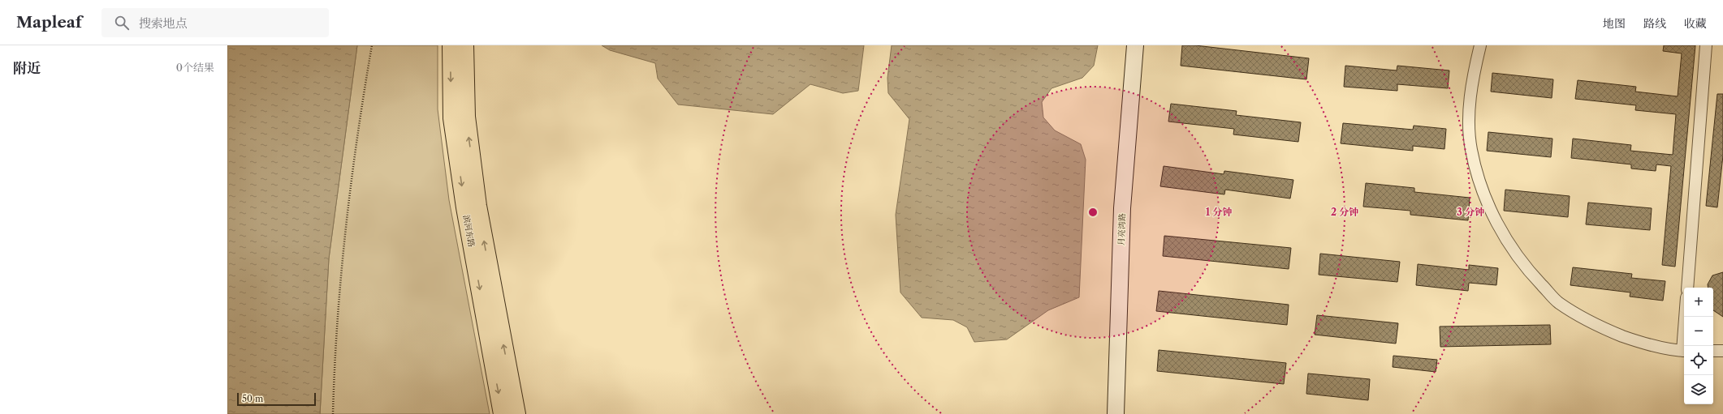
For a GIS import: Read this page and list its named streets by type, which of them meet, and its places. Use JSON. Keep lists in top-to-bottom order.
{
  "streets": {
    "main road": ["滨河东路"],
    "street": ["月亮湾路"]
  },
  "scale_bar": "50 m",
  "page": {
    "header": "Mapleaf",
    "search": "搜索地点",
    "nav": ["地图", "路线", "收藏"],
    "heading": ["附近", "0个结果"],
    "map_buttons": ["+", "−"],
    "scale": "50 m"
  },
  "rings": ["1 分钟", "2 分钟", "3 分钟"]
}
